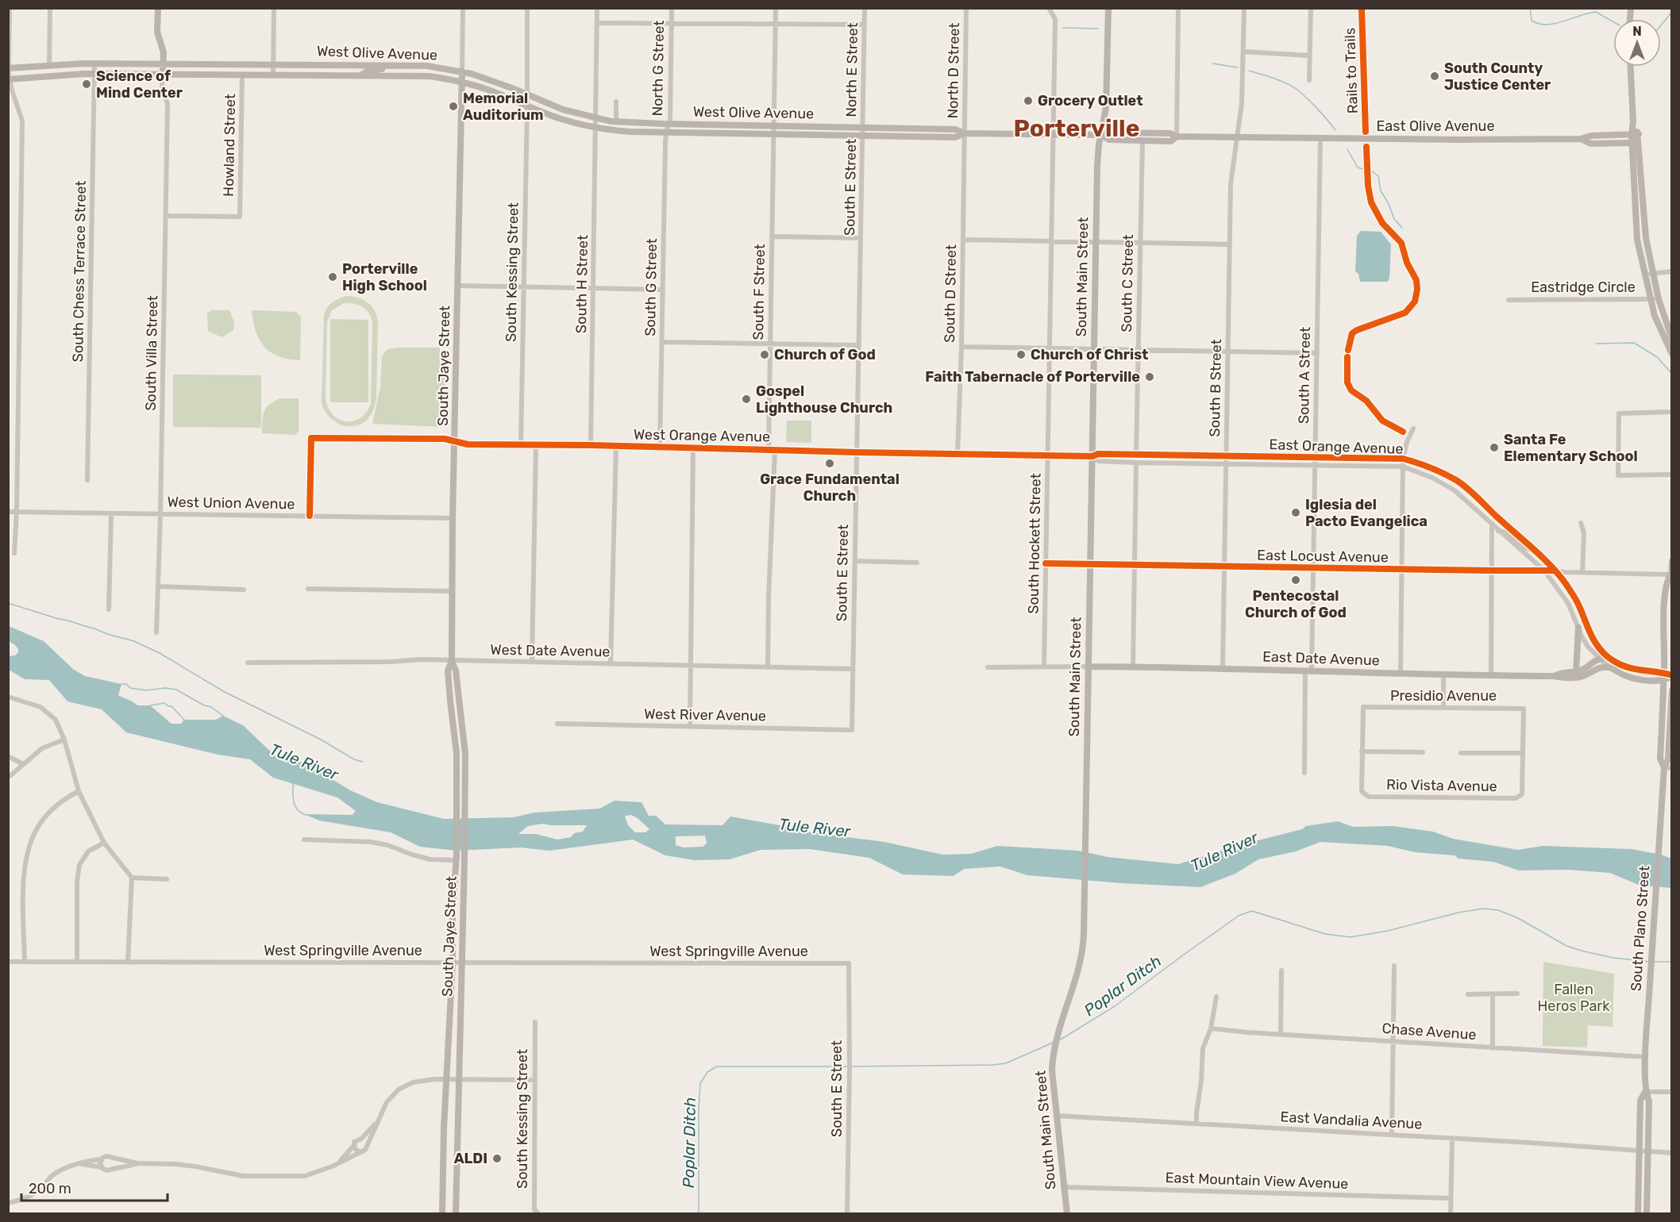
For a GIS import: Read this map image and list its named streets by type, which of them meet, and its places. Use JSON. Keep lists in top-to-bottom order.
{
  "streets": {
    "main road": [
      "West Olive Avenue",
      "East Olive Avenue",
      "South Main Street",
      "South Jaye Street",
      "East Date Avenue",
      "South Plano Street"
    ],
    "street": [
      "North G Street",
      "North E Street",
      "North D Street",
      "Howland Street",
      "South E Street",
      "South Chess Terrace Street",
      "South Kessing Street",
      "South C Street",
      "South H Street",
      "South G Street",
      "Eastridge Circle",
      "South F Street",
      "South D Street",
      "South Villa Street",
      "South A Street",
      "South B Street",
      "West Orange Avenue",
      "East Orange Avenue",
      "West Union Avenue",
      "South Hockett Street",
      "East Locust Avenue",
      "West Date Avenue",
      "Presidio Avenue",
      "West River Avenue",
      "Rio Vista Avenue",
      "West Springville Avenue",
      "Chase Avenue",
      "East Vandalia Avenue",
      "East Mountain View Avenue"
    ],
    "cycle path": ["Rails to Trails"]
  },
  "crossings": [
    ["West Olive Avenue", "North G Street"],
    ["West Olive Avenue", "North E Street"],
    ["West Olive Avenue", "North D Street"],
    ["West Olive Avenue", "East Olive Avenue"],
    ["West Olive Avenue", "Howland Street"],
    ["West Olive Avenue", "South E Street"],
    ["West Olive Avenue", "South Chess Terrace Street"],
    ["West Olive Avenue", "South Kessing Street"],
    ["West Olive Avenue", "South Main Street"],
    ["West Olive Avenue", "South H Street"],
    ["West Olive Avenue", "South G Street"],
    ["West Olive Avenue", "South F Street"],
    ["West Olive Avenue", "South D Street"],
    ["West Olive Avenue", "South Villa Street"],
    ["West Olive Avenue", "South Jaye Street"],
    ["West Olive Avenue", "South Hockett Street"],
    ["North G Street", "South G Street"],
    ["North E Street", "South E Street"],
    ["North D Street", "South D Street"],
    ["East Olive Avenue", "South Main Street"],
    ["East Olive Avenue", "South C Street"],
    ["East Olive Avenue", "South A Street"],
    ["East Olive Avenue", "South B Street"],
    ["Howland Street", "South Villa Street"],
    ["South E Street", "West Orange Avenue"],
    ["South E Street", "West Date Avenue"],
    ["South E Street", "West River Avenue"],
    ["South E Street", "West Springville Avenue"],
    ["South Kessing Street", "West Orange Avenue"],
    ["South Main Street", "West Orange Avenue"],
    ["South Main Street", "East Orange Avenue"],
    ["South Main Street", "East Locust Avenue"],
    ["South Main Street", "East Date Avenue"],
    ["South Main Street", "East Vandalia Avenue"],
    ["South Main Street", "East Mountain View Avenue"],
    ["South C Street", "East Orange Avenue"],
    ["South H Street", "West Orange Avenue"],
    ["South G Street", "West Orange Avenue"],
    ["South F Street", "West Orange Avenue"],
    ["South D Street", "West Orange Avenue"],
    ["South Villa Street", "West Union Avenue"],
    ["South Jaye Street", "West Orange Avenue"],
    ["South Jaye Street", "West Union Avenue"],
    ["South Jaye Street", "West Date Avenue"],
    ["South Jaye Street", "West Springville Avenue"],
    ["South A Street", "East Orange Avenue"],
    ["South A Street", "East Locust Avenue"],
    ["South A Street", "East Date Avenue"],
    ["South B Street", "East Orange Avenue"],
    ["South B Street", "East Locust Avenue"],
    ["South B Street", "East Date Avenue"],
    ["West Orange Avenue", "East Orange Avenue"],
    ["West Orange Avenue", "West Union Avenue"],
    ["West Orange Avenue", "South Hockett Street"],
    ["East Orange Avenue", "East Locust Avenue"],
    ["East Orange Avenue", "East Date Avenue"],
    ["South Hockett Street", "East Locust Avenue"],
    ["East Locust Avenue", "South Plano Street"],
    ["Presidio Avenue", "Rio Vista Avenue"],
    ["South Plano Street", "Chase Avenue"],
    ["South Plano Street", "East Vandalia Avenue"]
  ],
  "districts": ["Porterville"],
  "water": ["Tule River", "Poplar Ditch"],
  "parks": ["Fallen Heros Park"],
  "places": [
    "South County Justice Center",
    "Science of Mind Center",
    "Grocery Outlet",
    "Memorial Auditorium",
    "Porterville High School",
    "Church of God",
    "Church of Christ",
    "Faith Tabernacle of Porterville",
    "Gospel Lighthouse Church",
    "Santa Fe Elementary School",
    "Grace Fundamental Church",
    "Iglesia del Pacto Evangelica",
    "Pentecostal Church of God",
    "ALDI"
  ],
  "scale_bar": "200 m",
  "north": "top"
}
